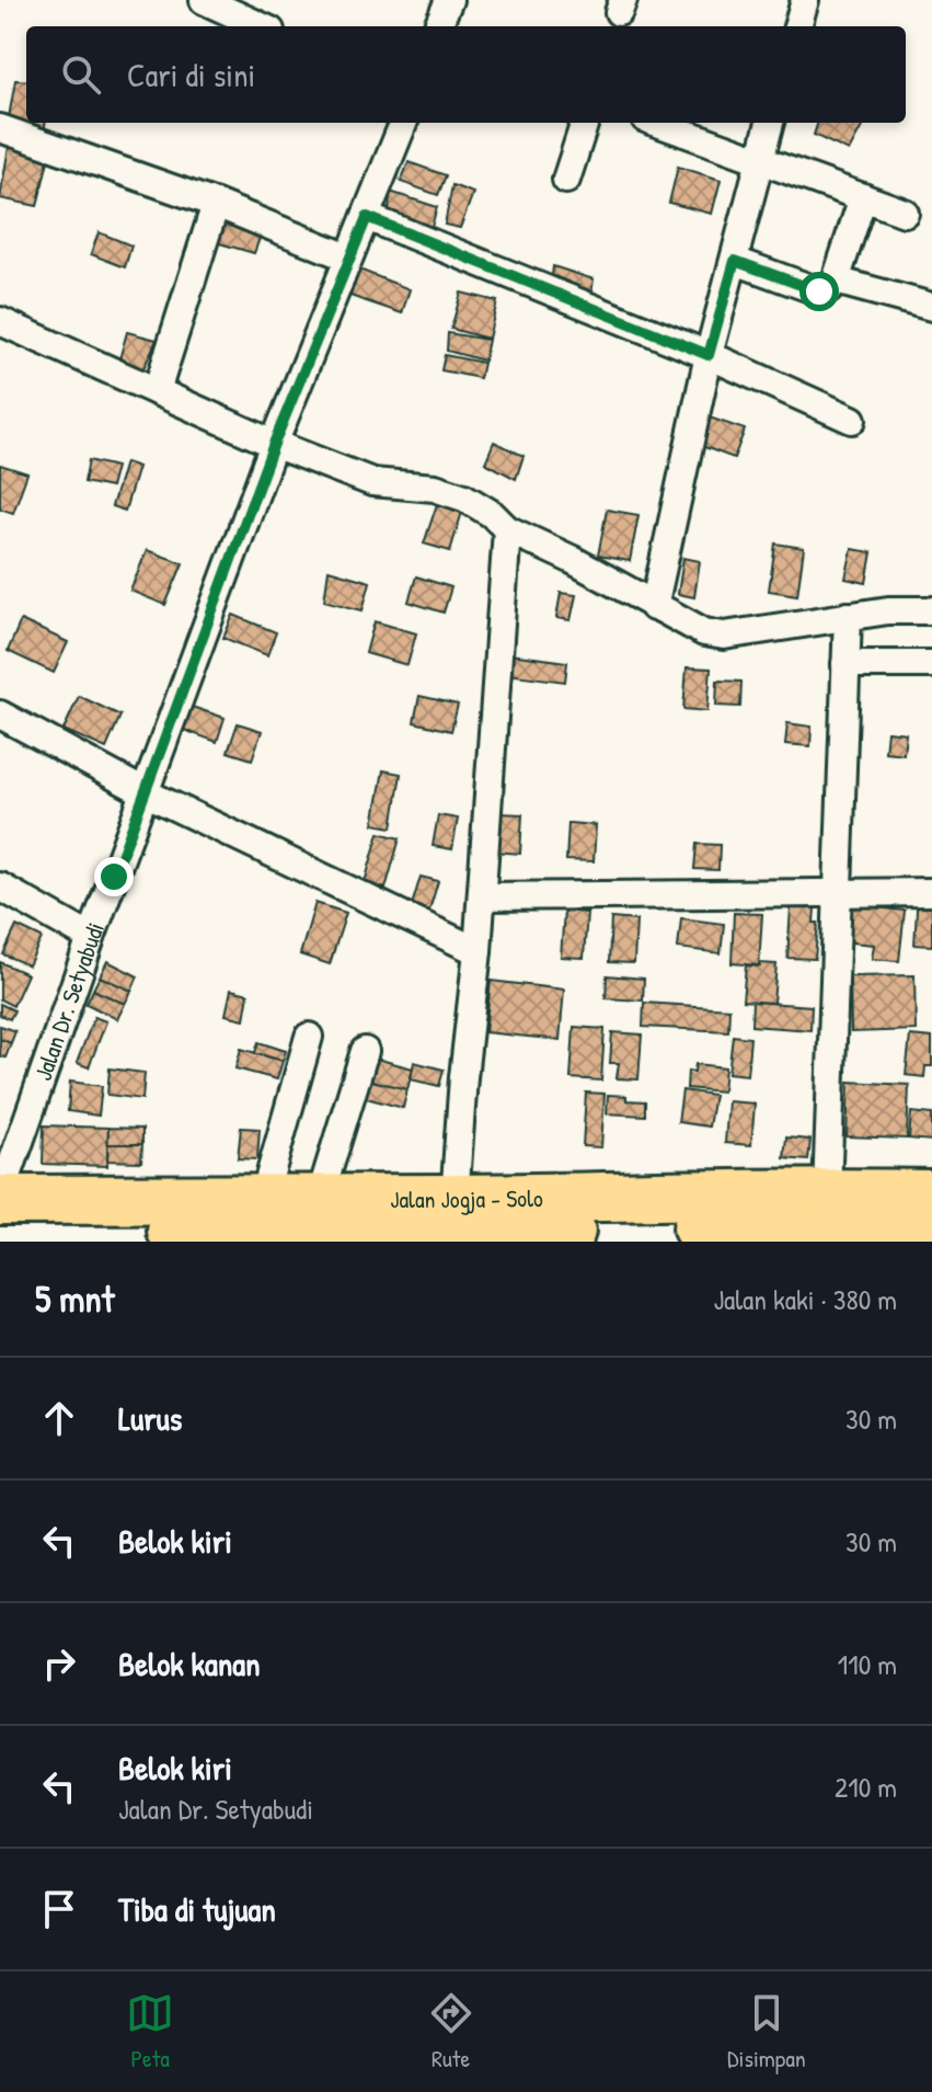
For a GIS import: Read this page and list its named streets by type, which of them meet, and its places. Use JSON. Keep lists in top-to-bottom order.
{
  "streets": {
    "highway": ["Jalan Jogja - Solo"],
    "street": ["Jalan Dr. Setyabudi"]
  },
  "crossings": [
    ["Jalan Dr. Setyabudi", "Jalan Jogja - Solo"]
  ],
  "page": {
    "search": "Cari di sini",
    "heading": ["5 mnt", "Jalan kaki · 380 m"],
    "list": [
      ["Lurus", "30 m"],
      ["Belok kiri", "30 m"],
      ["Belok kanan", "110 m"],
      ["Belok kiri", "Jalan Dr. Setyabudi", "210 m"],
      "Tiba di tujuan"
    ],
    "nav": ["Peta", "Rute", "Disimpan"]
  }
}
